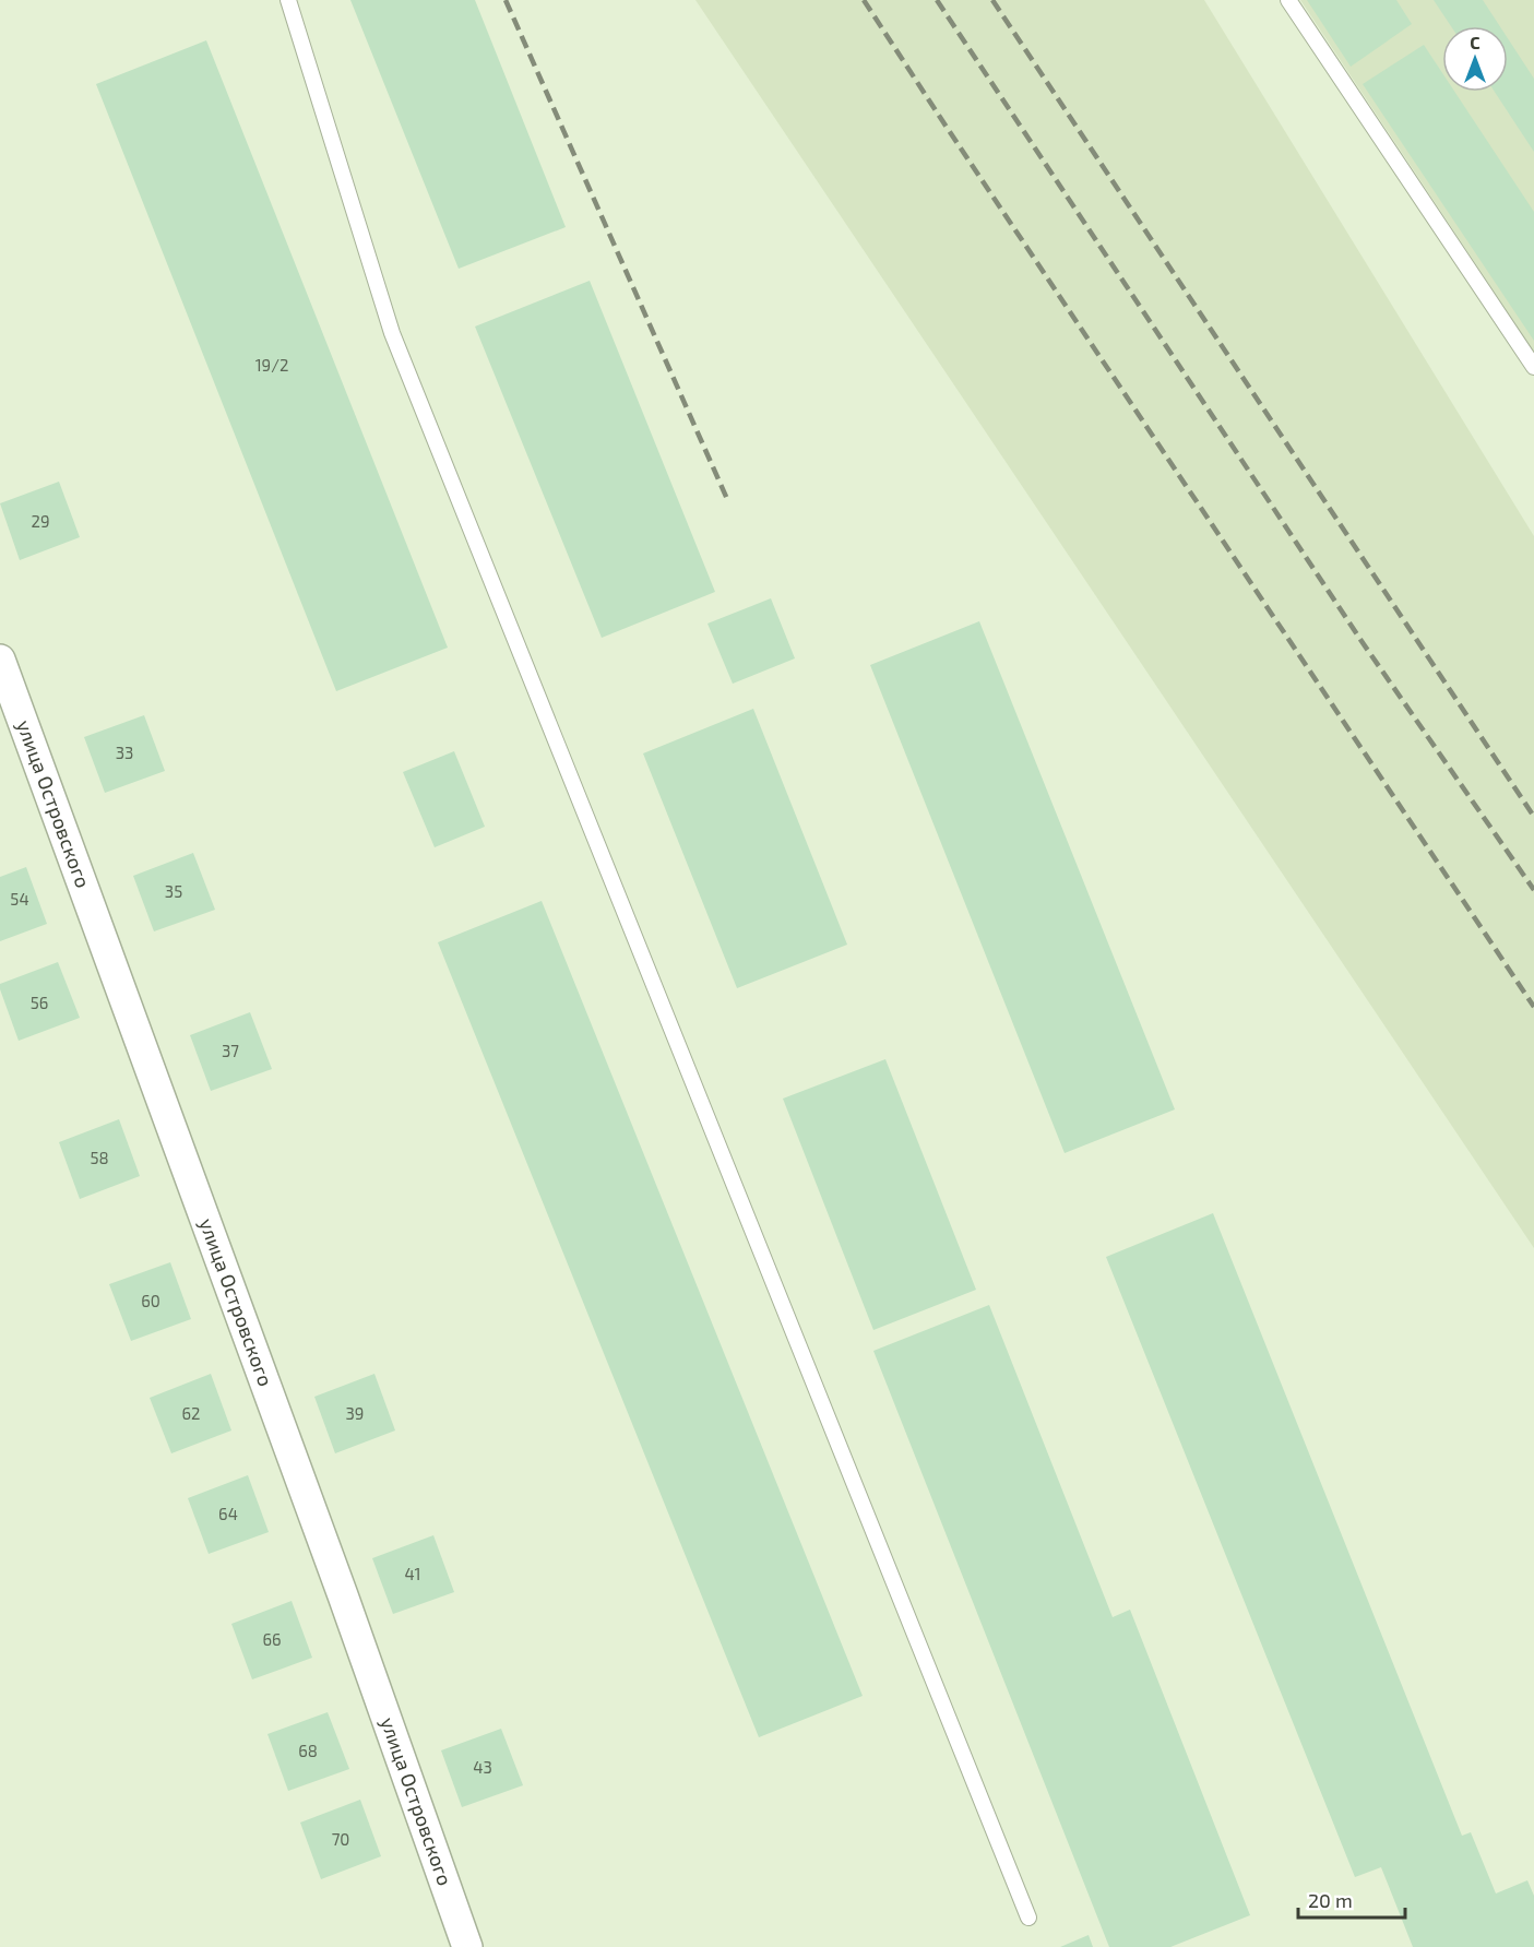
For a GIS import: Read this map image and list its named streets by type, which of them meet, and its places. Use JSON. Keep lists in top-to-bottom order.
{
  "streets": {
    "street": ["улица Островского"]
  },
  "house_numbers": [
    "19/2",
    "29",
    "33",
    "35",
    "54",
    "56",
    "37",
    "58",
    "60",
    "62",
    "39",
    "64",
    "41",
    "66",
    "68",
    "43",
    "70"
  ],
  "scale_bar": "20 m",
  "north": "top"
}
